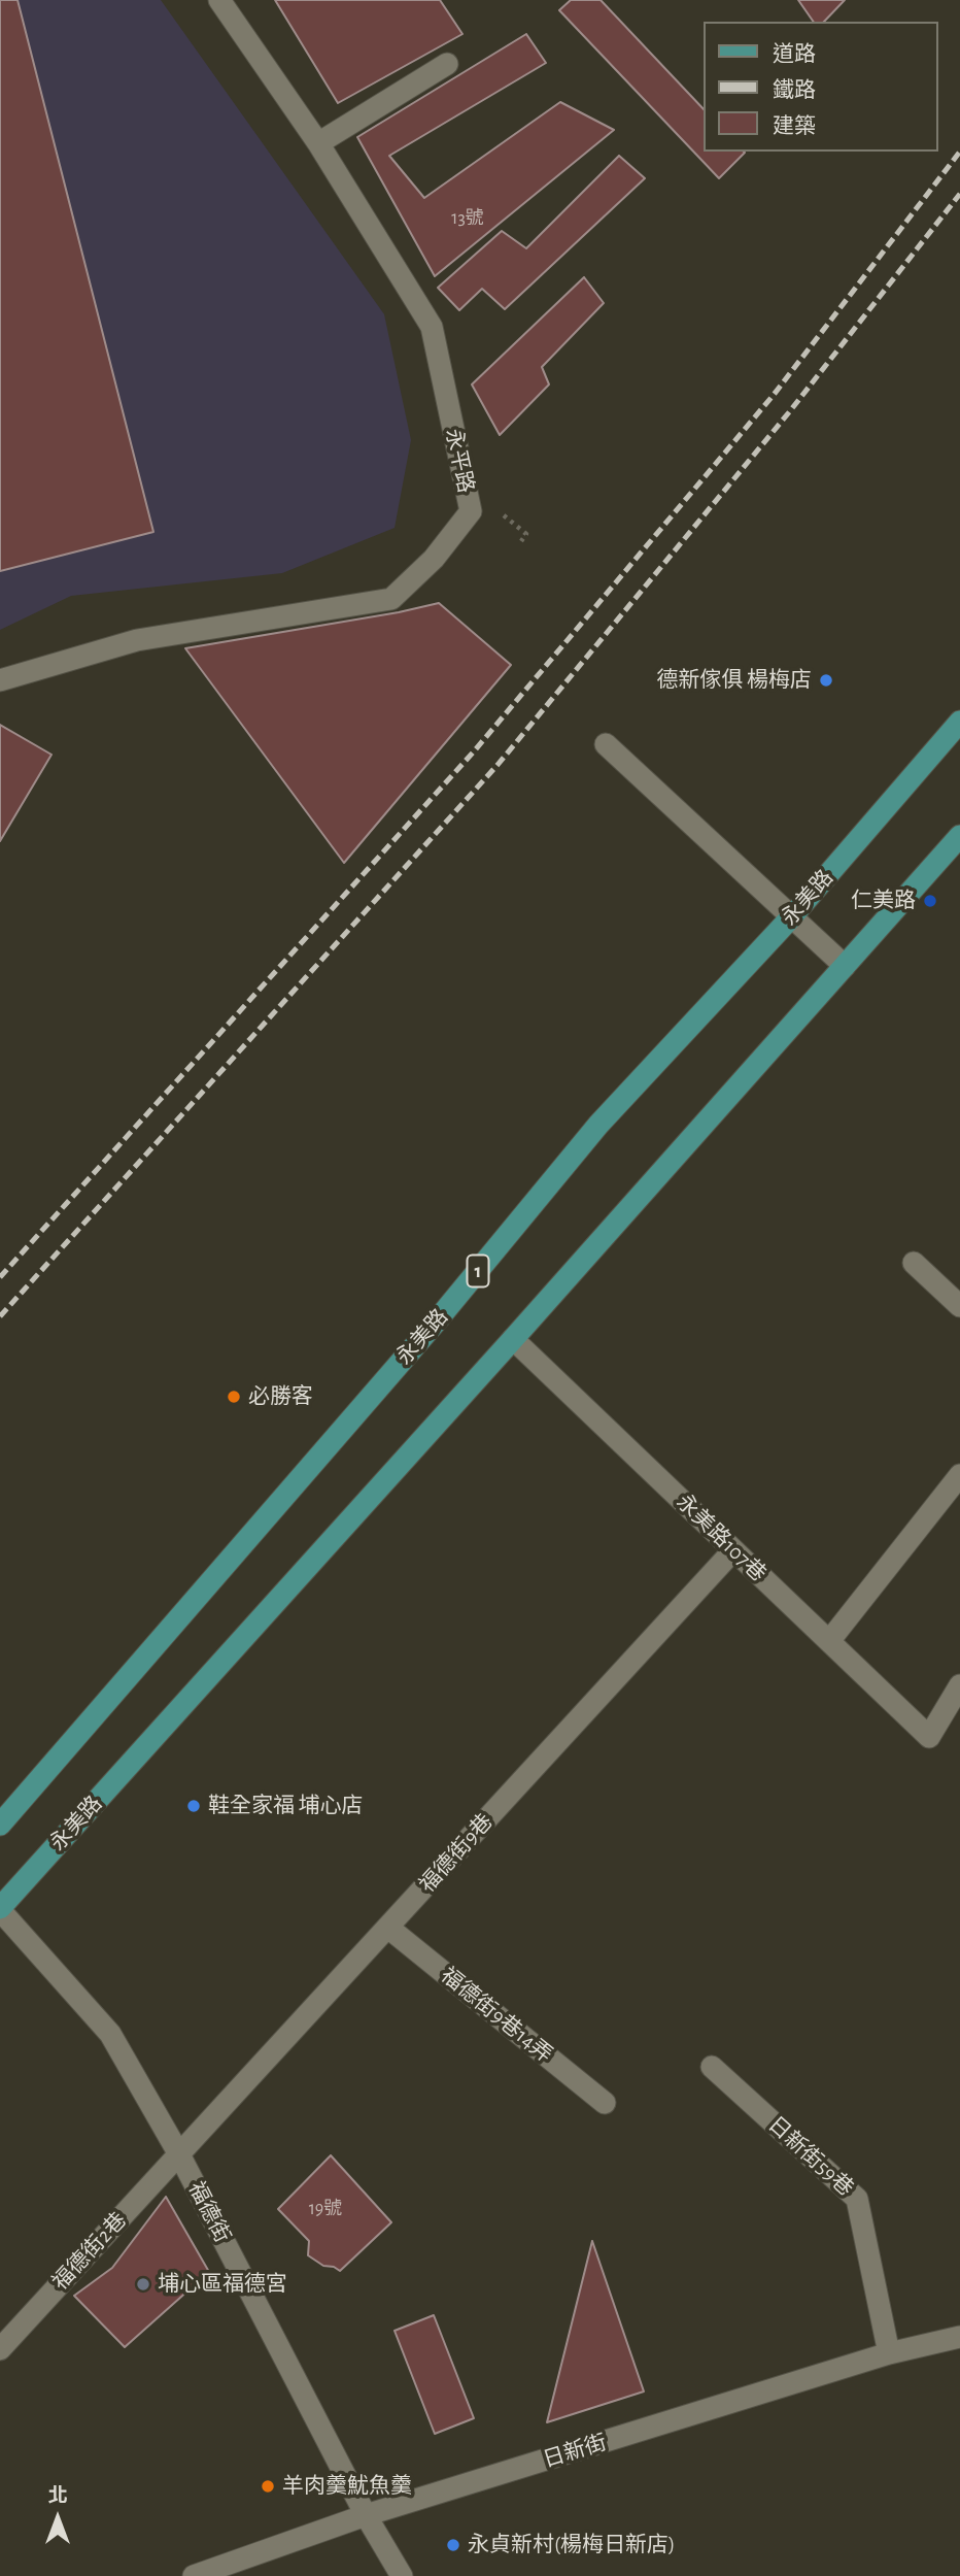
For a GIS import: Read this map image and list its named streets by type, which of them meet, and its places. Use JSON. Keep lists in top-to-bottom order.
{
  "streets": {
    "main road": ["永美路", "1"],
    "street": [
      "永平路",
      "永美路107巷",
      "福德街9巷",
      "福德街9巷14弄",
      "日新街59巷",
      "福德街",
      "福德街2巷",
      "日新街"
    ]
  },
  "crossings": [
    ["永美路", "永美路107巷"],
    ["永美路", "福德街"],
    ["永美路107巷", "福德街9巷"],
    ["福德街9巷", "福德街9巷14弄"],
    ["福德街9巷", "福德街"],
    ["福德街9巷", "福德街2巷"],
    ["日新街59巷", "日新街"],
    ["福德街", "福德街2巷"],
    ["福德街", "日新街"]
  ],
  "places": [
    "德新傢俱 楊梅店",
    "仁美路",
    "必勝客",
    "鞋全家福 埔心店",
    "埔心區福德宮",
    "羊肉羹魷魚羹",
    "永貞新村(楊梅日新店)"
  ],
  "house_numbers": ["13號", "19號"],
  "legend": ["道路", "鐵路", "建築"],
  "north": "top"
}
